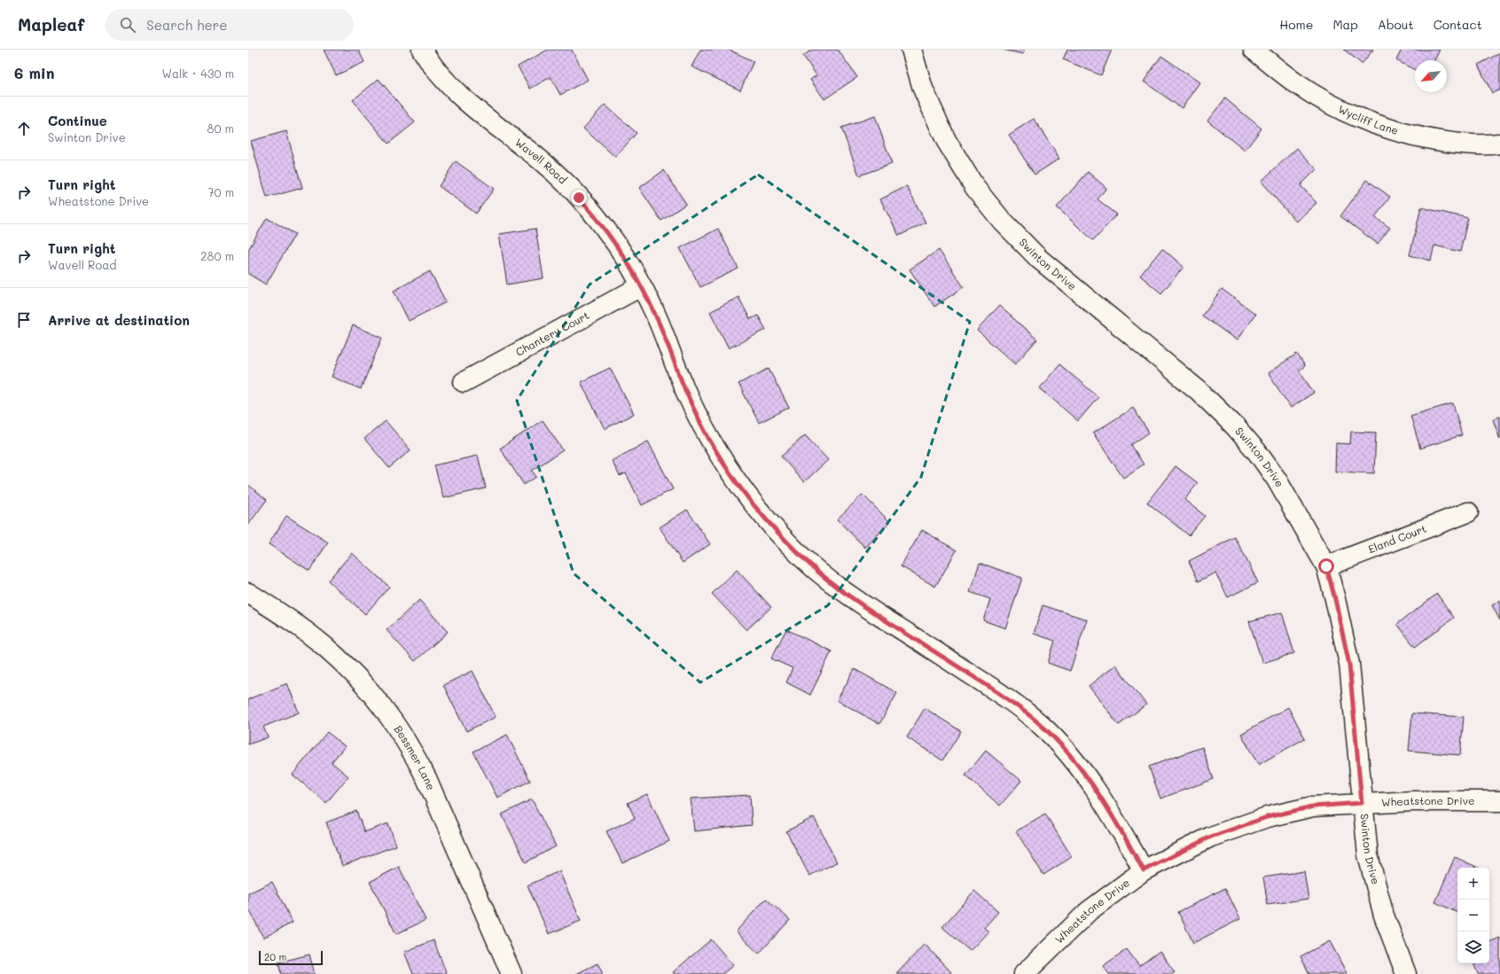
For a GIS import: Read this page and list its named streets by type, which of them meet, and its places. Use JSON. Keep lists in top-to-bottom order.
{
  "streets": {
    "street": [
      "Wycliff Lane",
      "Wavell Road",
      "Swinton Drive",
      "Chantery Court",
      "Eland Court",
      "Bessmer Lane",
      "Wheatstone Drive"
    ]
  },
  "crossings": [
    ["Wavell Road", "Chantery Court"],
    ["Wavell Road", "Wheatstone Drive"],
    ["Swinton Drive", "Eland Court"],
    ["Swinton Drive", "Wheatstone Drive"]
  ],
  "scale_bar": "20 m",
  "north": "bottom left",
  "page": {
    "header": "Mapleaf",
    "search": "Search here",
    "nav": [
      "Home",
      "Map",
      "About",
      "Contact"
    ],
    "heading": ["6 min", "Walk · 430 m"],
    "list": [
      ["Continue", "Swinton Drive", "80 m"],
      ["Turn right", "Wheatstone Drive", "70 m"],
      ["Turn right", "Wavell Road", "280 m"],
      "Arrive at destination"
    ],
    "map_buttons": ["+", "−"],
    "scale": "20 m"
  }
}
